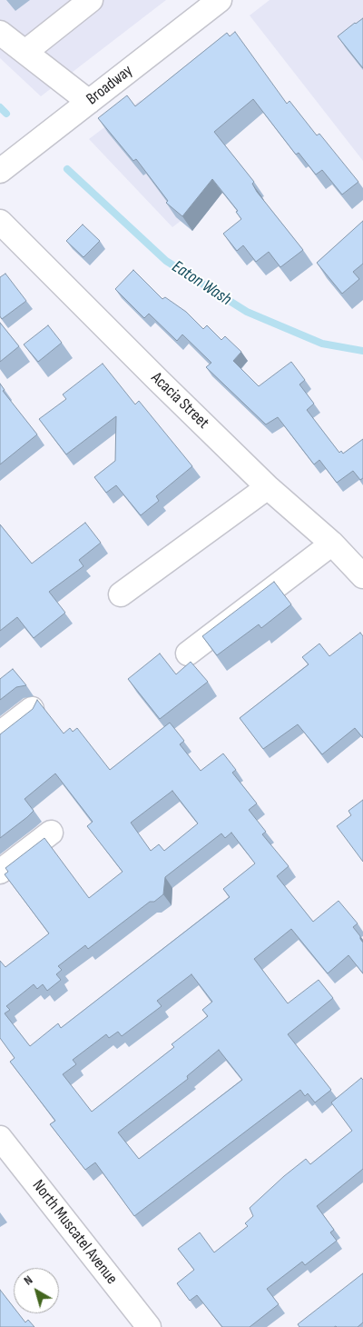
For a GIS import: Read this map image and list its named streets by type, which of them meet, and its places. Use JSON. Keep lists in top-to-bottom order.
{
  "streets": {
    "street": ["Broadway", "Acacia Street", "North Muscatel Avenue"]
  },
  "water": ["Eaton Wash"],
  "north": "top left"
}
